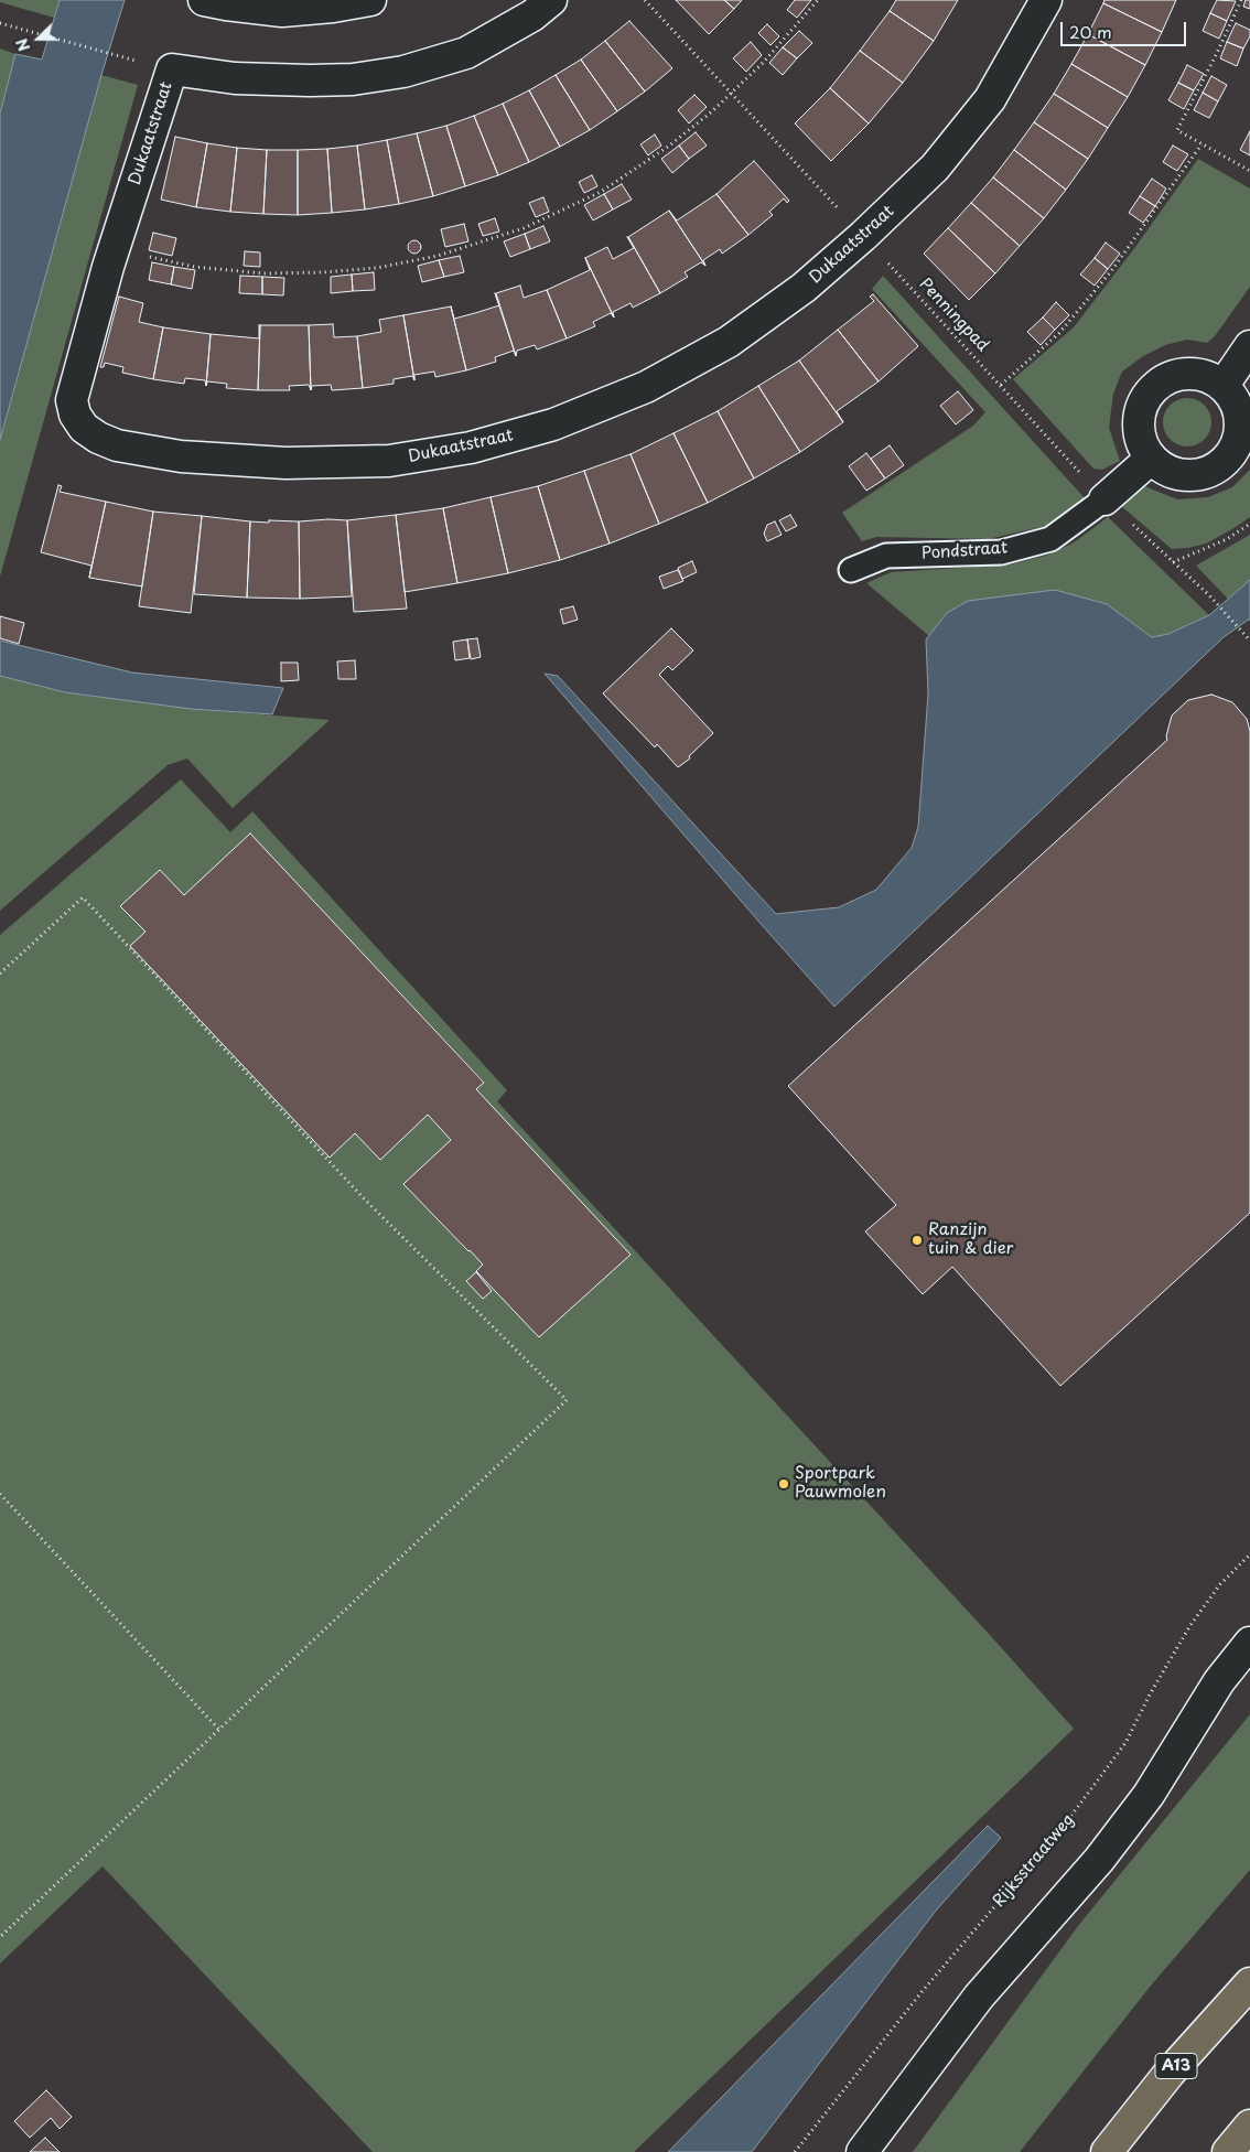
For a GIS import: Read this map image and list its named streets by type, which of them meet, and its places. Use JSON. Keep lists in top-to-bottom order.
{
  "streets": {
    "highway": ["A13"],
    "street": ["Dukaatstraat", "Pondstraat"],
    "path": ["Penningpad", "Rijksstraatweg"]
  },
  "crossings": [
    ["Dukaatstraat", "Penningpad"],
    ["Penningpad", "Pondstraat"]
  ],
  "places": ["Ranzijn tuin & dier", "Sportpark Pauwmolen"],
  "scale_bar": "20 m",
  "north": "left"
}
